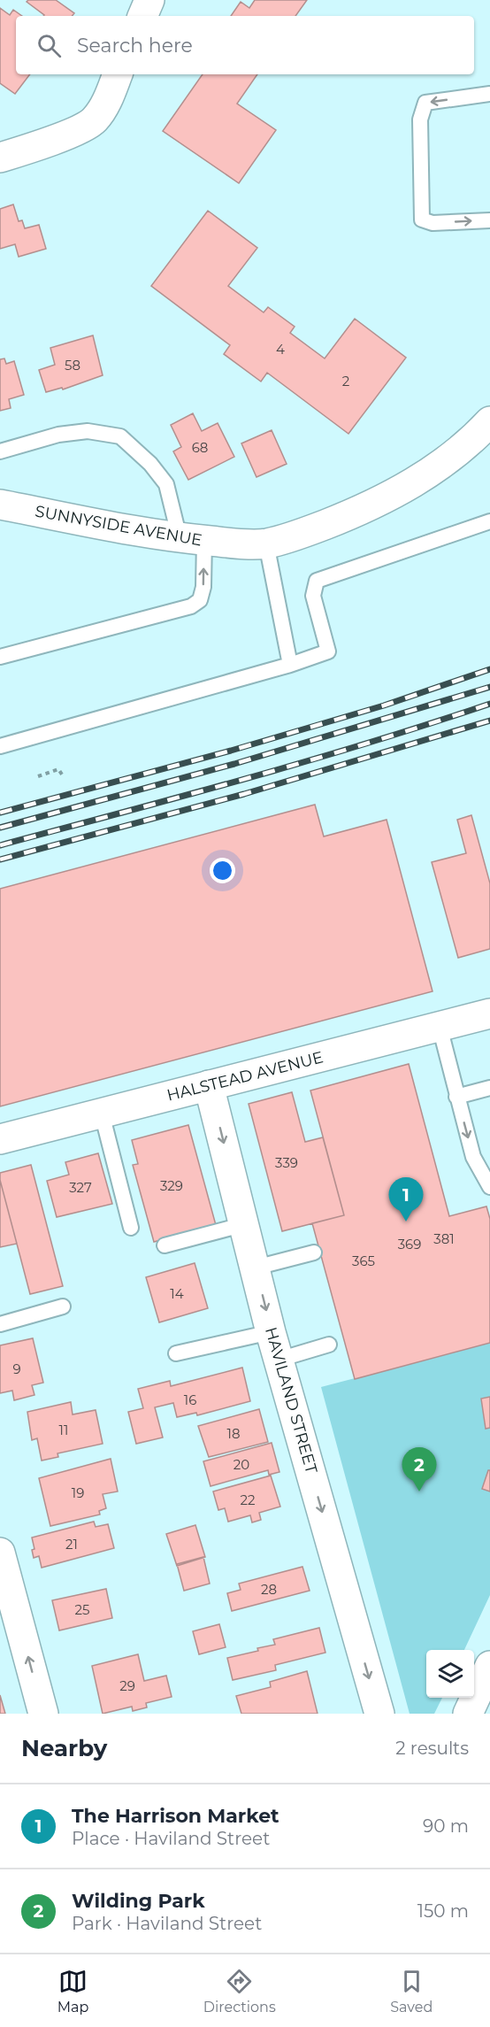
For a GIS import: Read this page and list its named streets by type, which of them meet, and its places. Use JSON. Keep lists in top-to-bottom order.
{
  "streets": {
    "street": ["SUNNYSIDE AVENUE", "HALSTEAD AVENUE", "HAVILAND STREET"]
  },
  "crossings": [
    ["HALSTEAD AVENUE", "HAVILAND STREET"]
  ],
  "one_way": ["HAVILAND STREET"],
  "house_numbers": [
    "4",
    "58",
    "2",
    "68",
    "339",
    "329",
    "327",
    "381",
    "369",
    "365",
    "14",
    "9",
    "16",
    "11",
    "18",
    "20",
    "19",
    "22",
    "21",
    "28",
    "25",
    "29"
  ],
  "page": {
    "search": "Search here",
    "pins": ["1", "2"],
    "heading": ["Nearby", "2 results"],
    "list": [
      {
        "mark": "1",
        "name": "The Harrison Market",
        "note": "Place · Haviland Street",
        "value": "90 m"
      },
      {
        "mark": "2",
        "name": "Wilding Park",
        "note": "Park · Haviland Street",
        "value": "150 m"
      }
    ],
    "nav": ["Map", "Directions", "Saved"]
  }
}
